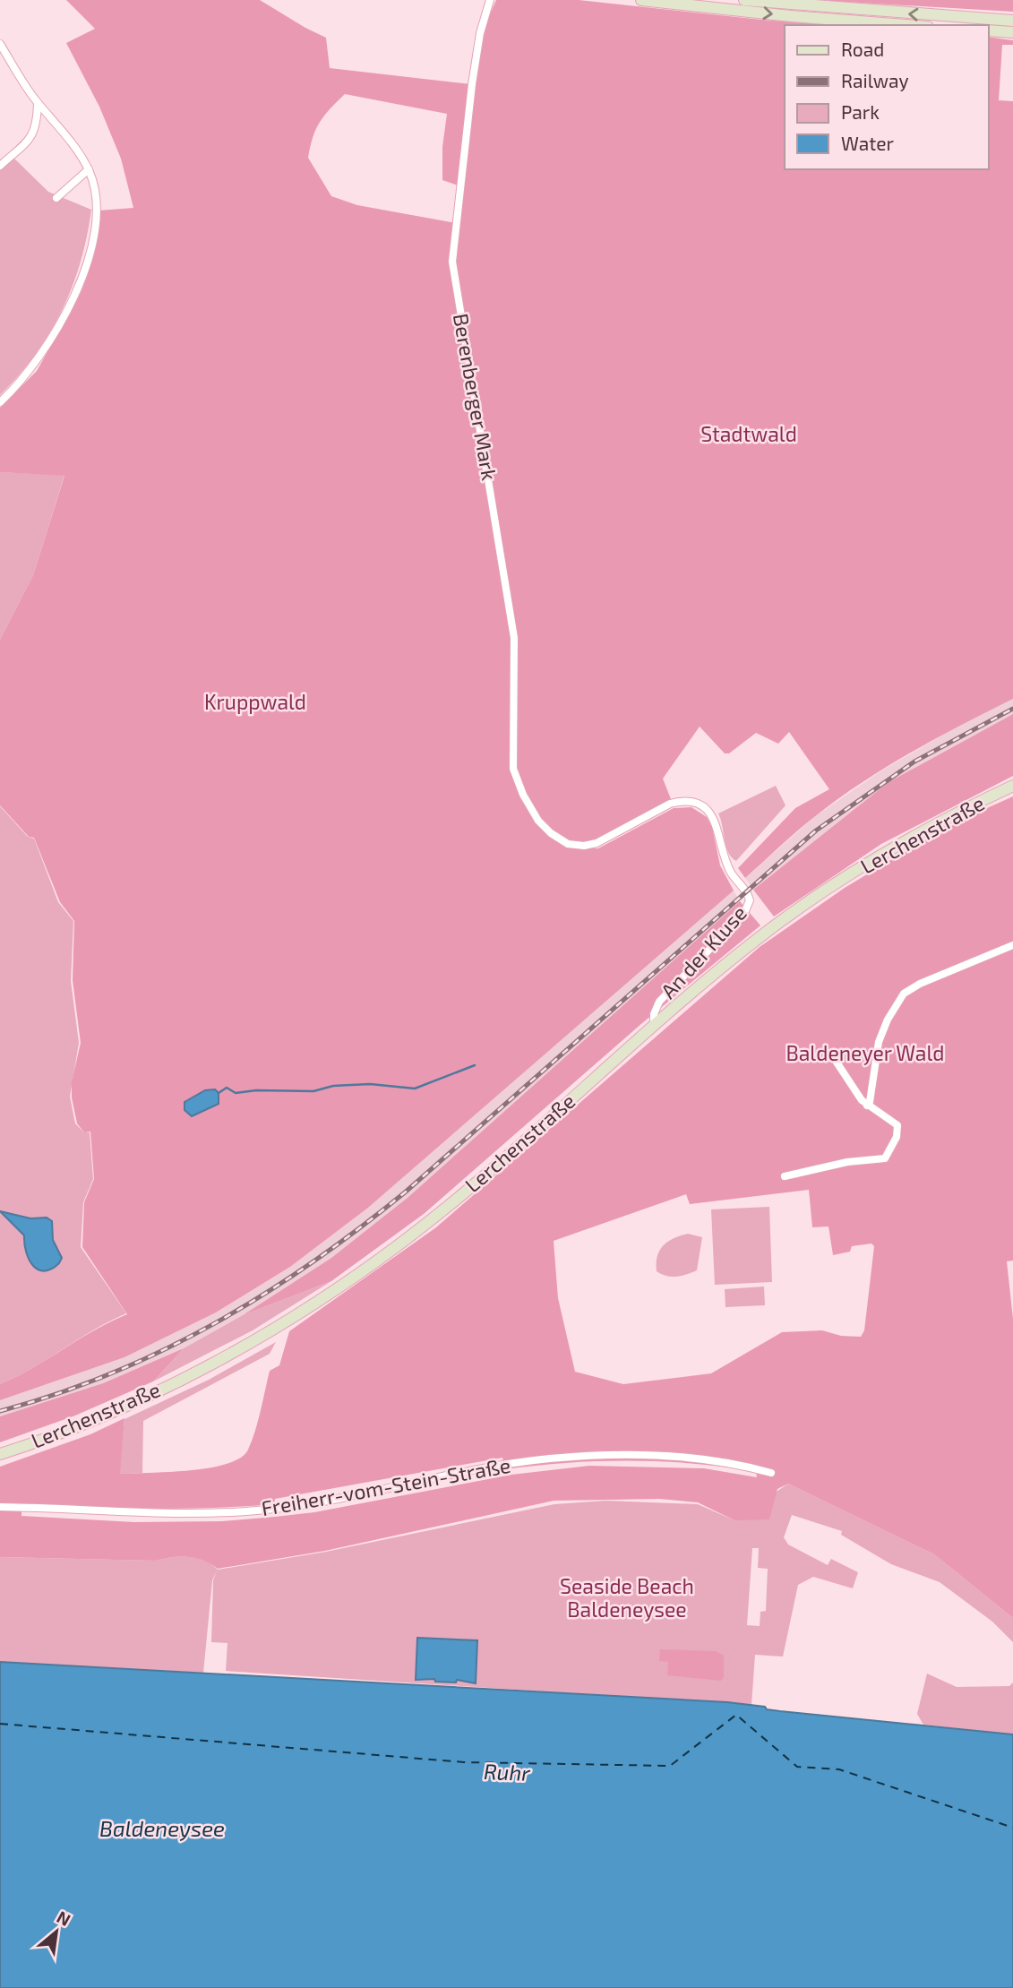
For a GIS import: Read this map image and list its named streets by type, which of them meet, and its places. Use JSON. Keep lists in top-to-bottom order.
{
  "streets": {
    "main road": ["Lerchenstraße"],
    "street": ["Berenberger Mark", "An der Kluse", "Freiherr-vom-Stein-Straße"]
  },
  "crossings": [
    ["Berenberger Mark", "An der Kluse"],
    ["Lerchenstraße", "An der Kluse"]
  ],
  "water": ["Ruhr", "Baldeneysee"],
  "parks": [
    "Stadtwald",
    "Kruppwald",
    "Baldeneyer Wald",
    "Seaside Beach Baldeneysee"
  ],
  "legend": [
    "Road",
    "Railway",
    "Park",
    "Water"
  ],
  "north": "top right"
}
